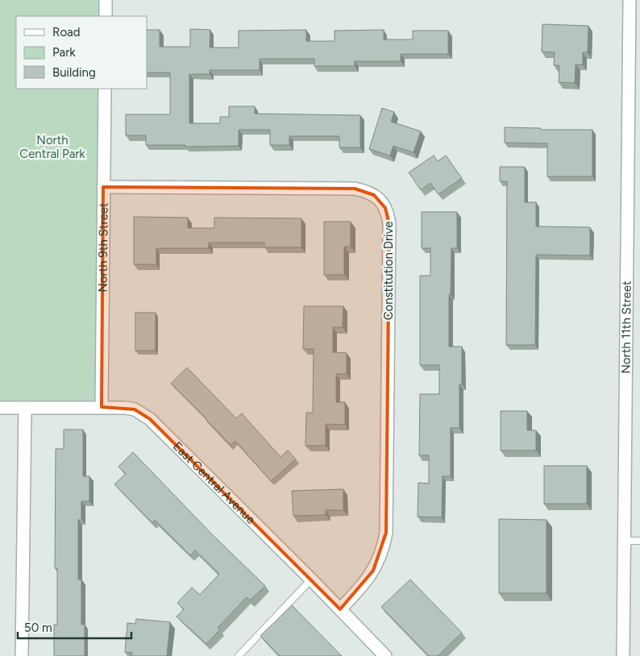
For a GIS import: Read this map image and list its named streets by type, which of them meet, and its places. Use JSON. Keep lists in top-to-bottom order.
{
  "streets": {
    "street": [
      "North 9th Street",
      "Constitution Drive",
      "North 11th Street",
      "East Central Avenue"
    ]
  },
  "crossings": [
    ["North 9th Street", "Constitution Drive"],
    ["North 9th Street", "East Central Avenue"],
    ["Constitution Drive", "East Central Avenue"]
  ],
  "parks": ["North Central Park"],
  "legend": ["Road", "Park", "Building"],
  "scale_bar": "50 m"
}
